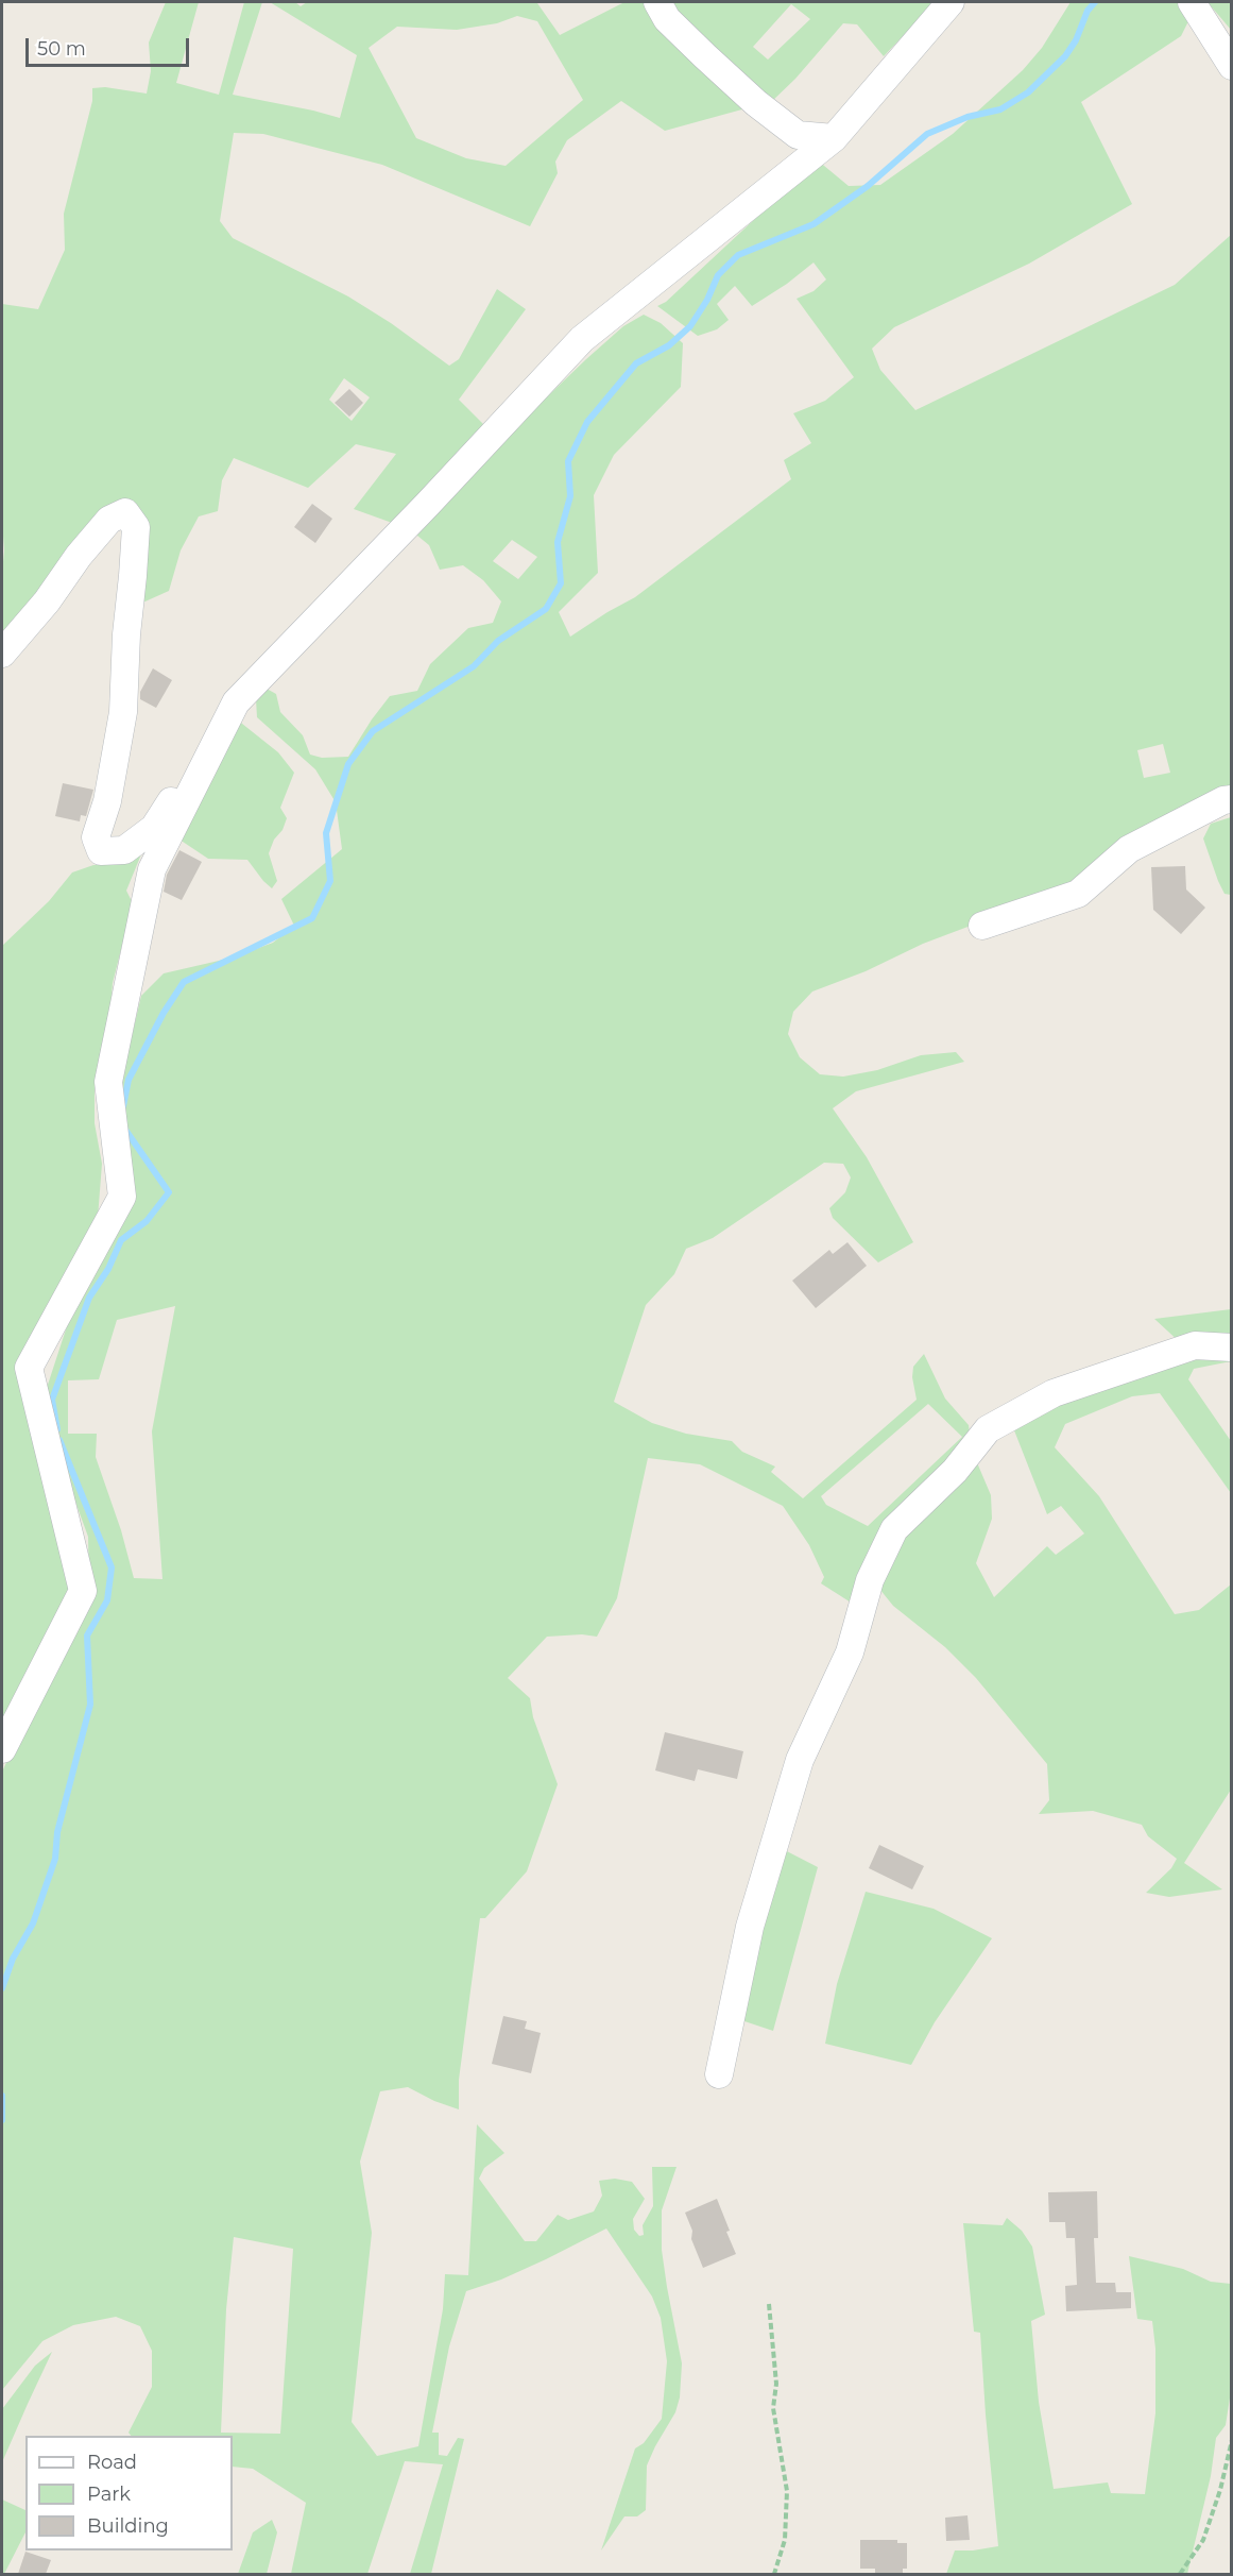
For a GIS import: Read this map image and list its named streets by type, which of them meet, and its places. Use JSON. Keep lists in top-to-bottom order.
{
  "legend": ["Road", "Park", "Building"],
  "scale_bar": "50 m"
}
